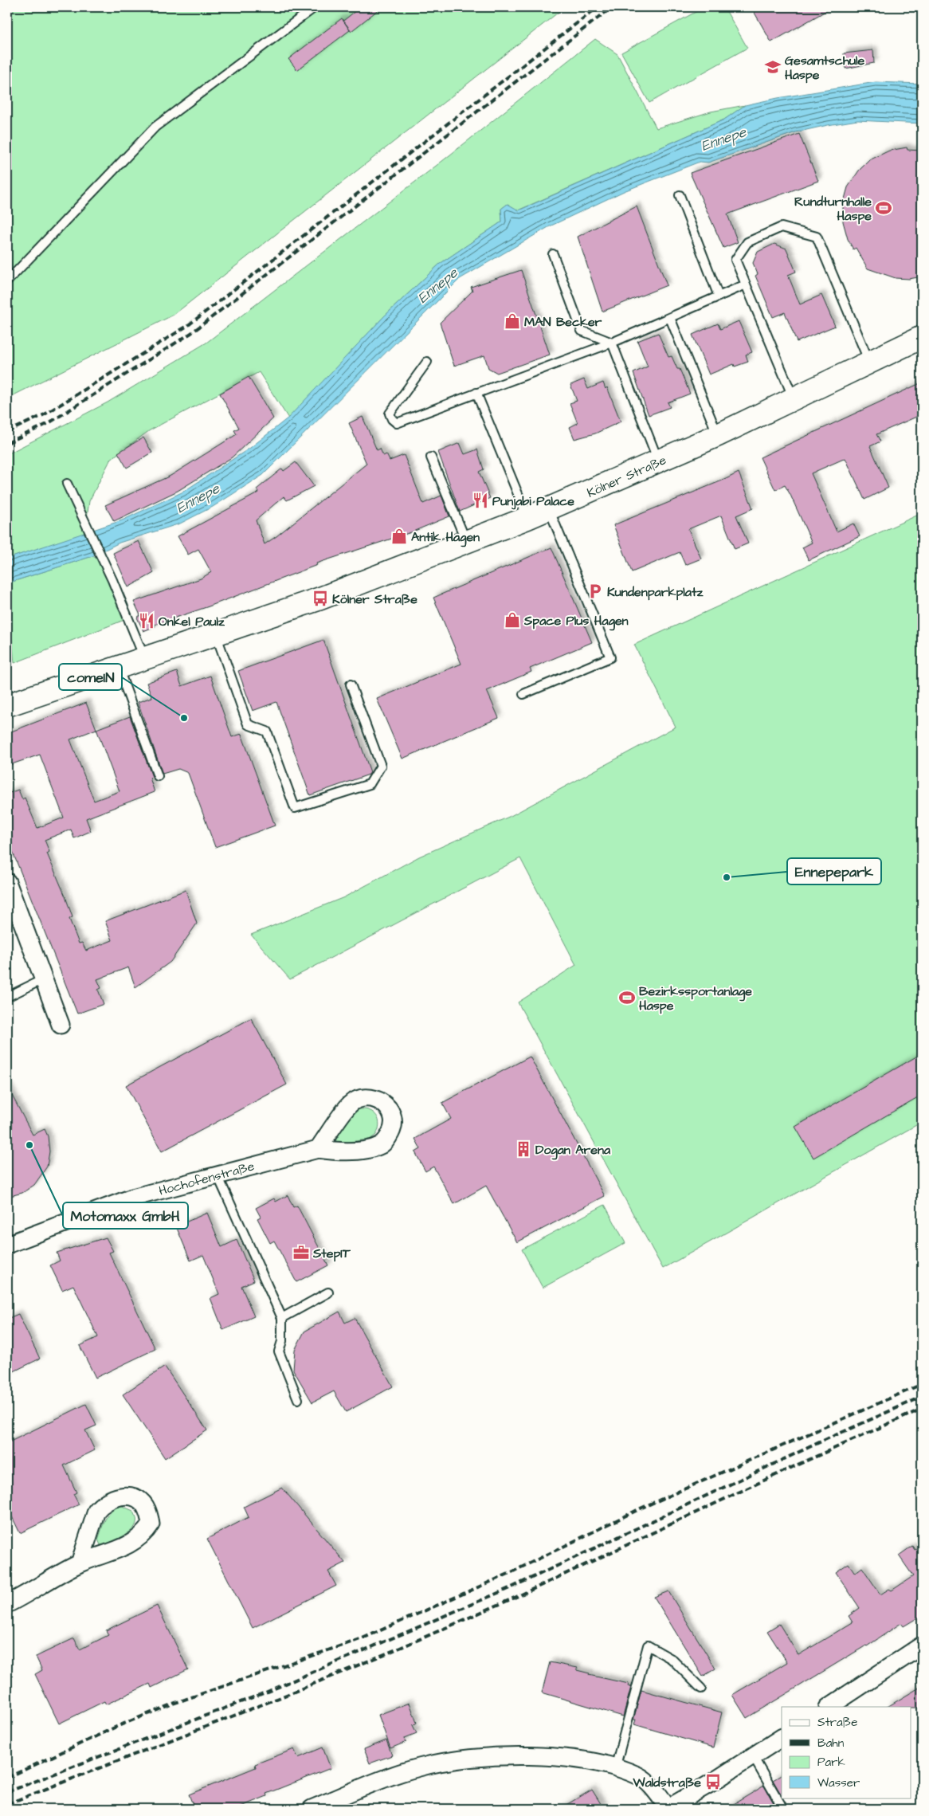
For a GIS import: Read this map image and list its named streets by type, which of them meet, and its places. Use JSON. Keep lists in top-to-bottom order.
{
  "streets": {
    "main road": ["Kölner Straße"],
    "street": ["Hochofenstraße"]
  },
  "water": ["Ennepe"],
  "places": {
    "school or university": ["Gesamtschule Haspe"],
    "sports": ["Rundturnhalle Haspe", "Bezirkssportanlage Haspe"],
    "shop": ["MAN Becker", "Antik Hagen", "Space Plus Hagen"],
    "restaurant": ["Punjabi Palace", "Onkel Paulz"],
    "parking": ["Kundenparkplatz"],
    "bus stop": ["Kölner Straße", "Waldstraße"],
    "other": ["comeIN", "Ennepepark", "Motomaxx GmbH"],
    "building": ["Dogan Arena"],
    "office": ["StepIT"]
  },
  "legend": [
    "Straße",
    "Bahn",
    "Park",
    "Wasser"
  ]
}
